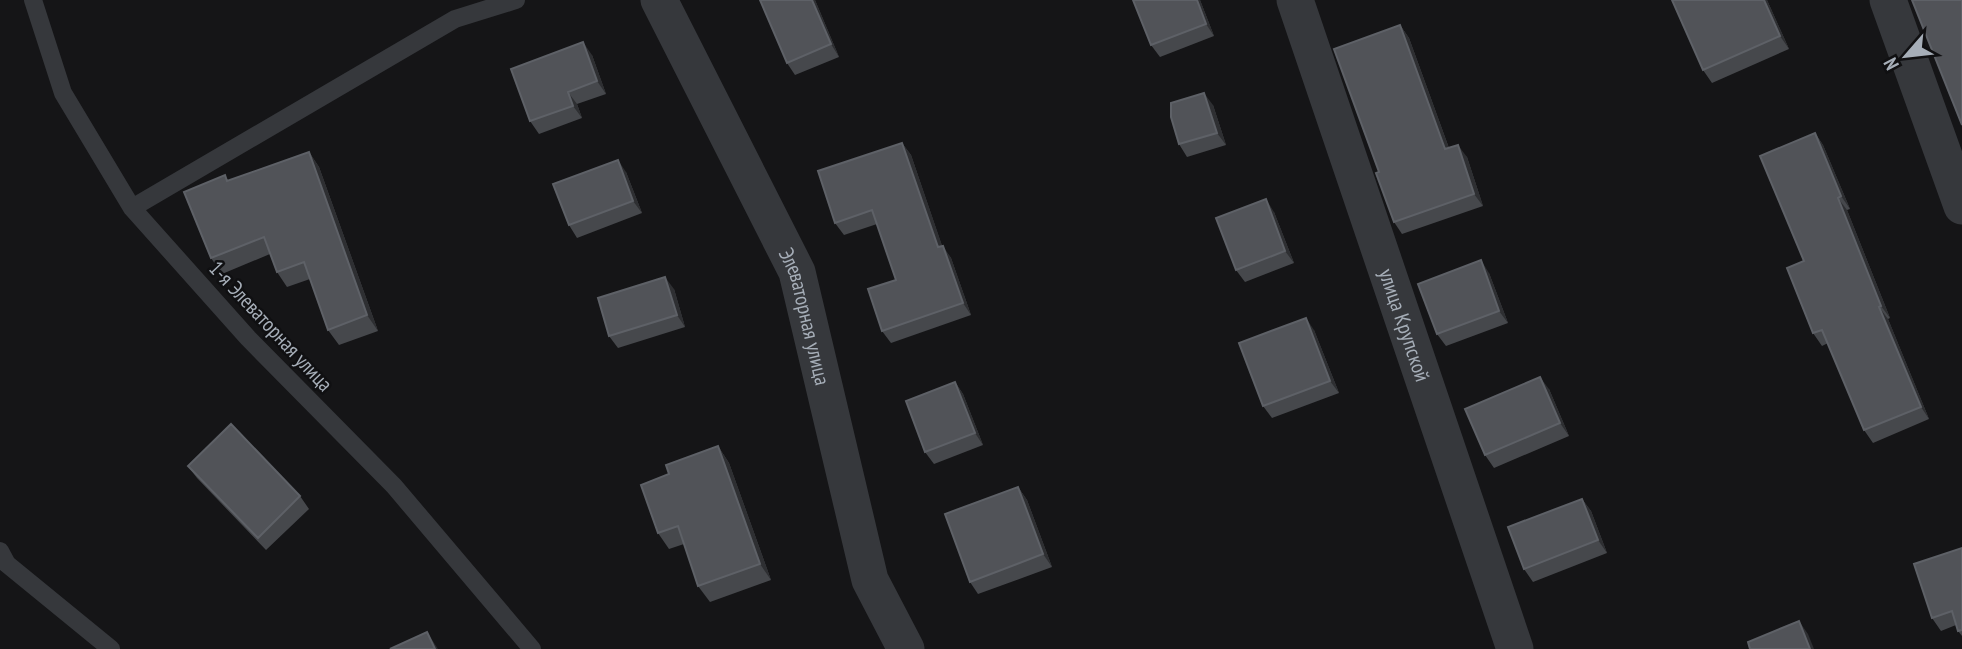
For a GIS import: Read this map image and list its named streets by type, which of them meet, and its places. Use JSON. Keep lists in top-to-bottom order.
{
  "streets": {
    "street": ["Элеваторная улица", "улица Крупской"],
    "lane": ["1-я Элеваторная улица"]
  },
  "north": "bottom left"
}
